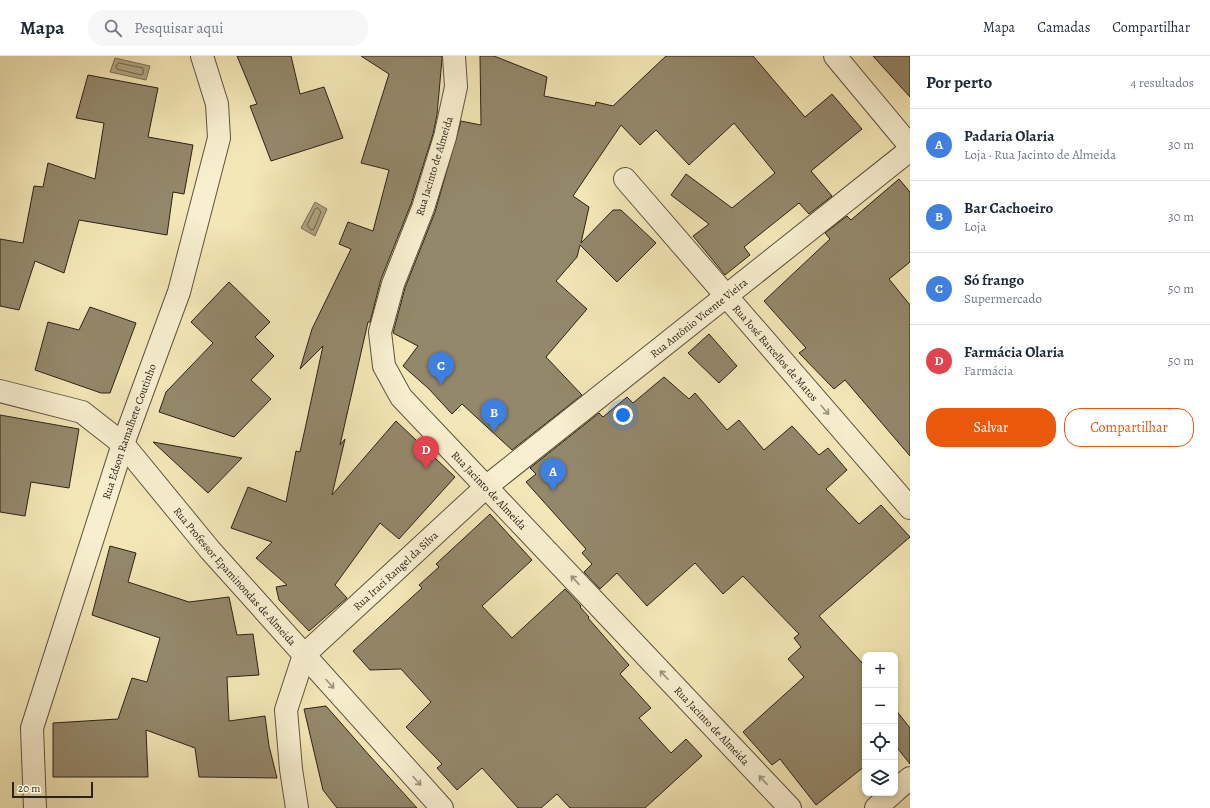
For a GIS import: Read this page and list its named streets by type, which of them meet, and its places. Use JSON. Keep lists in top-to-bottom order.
{
  "streets": {
    "street": [
      "Rua Jacinto de Almeida",
      "Rua Antônio Vicente Vieira",
      "Rua José Barcellos de Matos",
      "Rua Edson Ramalhete Coutinho",
      "Rua Iraci Rangel da Silva",
      "Rua Professor Epaminondas de Almeida"
    ]
  },
  "crossings": [
    ["Rua Jacinto de Almeida", "Rua Antônio Vicente Vieira"],
    ["Rua Jacinto de Almeida", "Rua Iraci Rangel da Silva"],
    ["Rua Antônio Vicente Vieira", "Rua José Barcellos de Matos"],
    ["Rua Antônio Vicente Vieira", "Rua Iraci Rangel da Silva"],
    ["Rua Edson Ramalhete Coutinho", "Rua Professor Epaminondas de Almeida"],
    ["Rua Iraci Rangel da Silva", "Rua Professor Epaminondas de Almeida"]
  ],
  "one_way": ["Rua Jacinto de Almeida", "Rua José Barcellos de Matos"],
  "scale_bar": "20 m",
  "page": {
    "header": "Mapa",
    "search": "Pesquisar aqui",
    "nav": ["Mapa", "Camadas", "Compartilhar"],
    "heading": ["Por perto", "4 resultados"],
    "list": [
      {
        "mark": "A",
        "name": "Padaria Olaria",
        "note": "Loja · Rua Jacinto de Almeida",
        "value": "30 m"
      },
      {
        "mark": "B",
        "name": "Bar Cachoeiro",
        "note": "Loja",
        "value": "30 m"
      },
      {
        "mark": "C",
        "name": "Só frango",
        "note": "Supermercado",
        "value": "50 m"
      },
      {
        "mark": "D",
        "name": "Farmácia Olaria",
        "note": "Farmácia",
        "value": "50 m"
      }
    ],
    "pins": [
      "C",
      "B",
      "D",
      "A"
    ],
    "buttons": ["Salvar", "Compartilhar"],
    "map_buttons": ["+", "−"],
    "scale": "20 m"
  }
}
